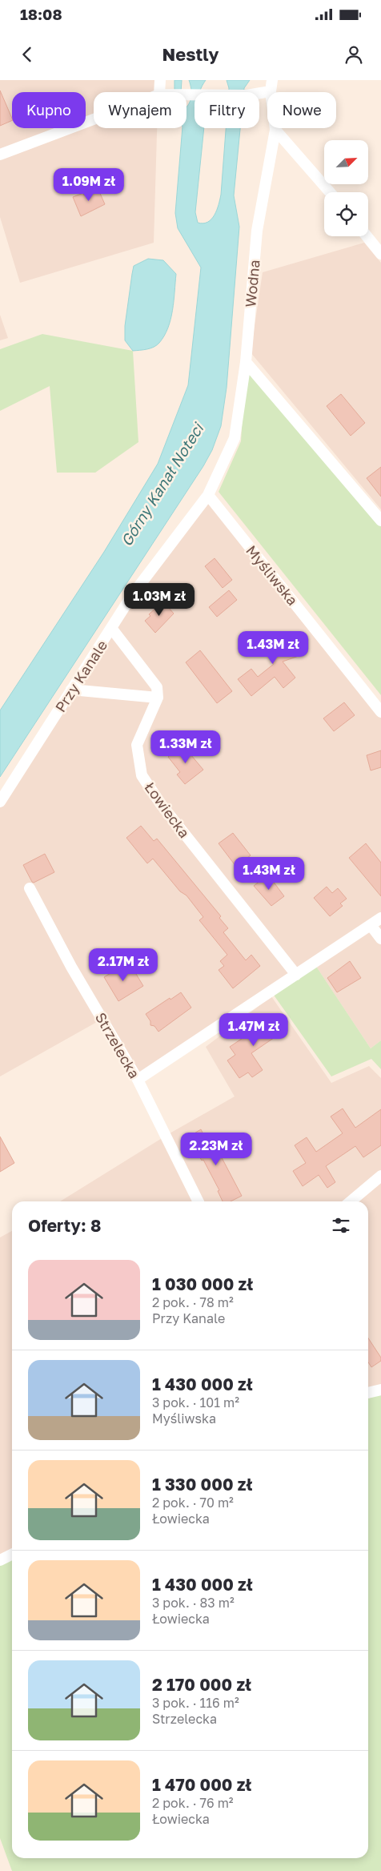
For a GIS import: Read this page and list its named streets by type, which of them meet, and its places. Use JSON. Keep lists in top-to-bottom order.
{
  "streets": {
    "street": [
      "Wodna",
      "Myśliwska",
      "Przy Kanale",
      "Łowiecka",
      "Strzelecka"
    ]
  },
  "crossings": [
    ["Wodna", "Myśliwska"],
    ["Wodna", "Przy Kanale"],
    ["Myśliwska", "Przy Kanale"]
  ],
  "water": ["Górny Kanał Noteci"],
  "north": "top right",
  "page": {
    "status": "18:08",
    "header": "Nestly",
    "chip": [
      "Kupno",
      "Wynajem",
      "Filtry",
      "Nowe"
    ],
    "price": [
      "1.09M zł",
      "1.03M zł",
      "1.43M zł",
      "1.33M zł",
      "1.43M zł",
      "2.17M zł",
      "1.47M zł",
      "2.23M zł"
    ],
    "heading": "Oferty: 8",
    "list": [
      {
        "name": "1 030 000 zł",
        "note": "2 pok. · 78 m² · Przy Kanale"
      },
      {
        "name": "1 430 000 zł",
        "note": "3 pok. · 101 m² · Myśliwska"
      },
      {
        "name": "1 330 000 zł",
        "note": "2 pok. · 70 m² · Łowiecka"
      },
      {
        "name": "1 430 000 zł",
        "note": "3 pok. · 83 m² · Łowiecka"
      },
      {
        "name": "2 170 000 zł",
        "note": "3 pok. · 116 m² · Strzelecka"
      },
      {
        "name": "1 470 000 zł",
        "note": "2 pok. · 76 m² · Łowiecka"
      }
    ]
  }
}
